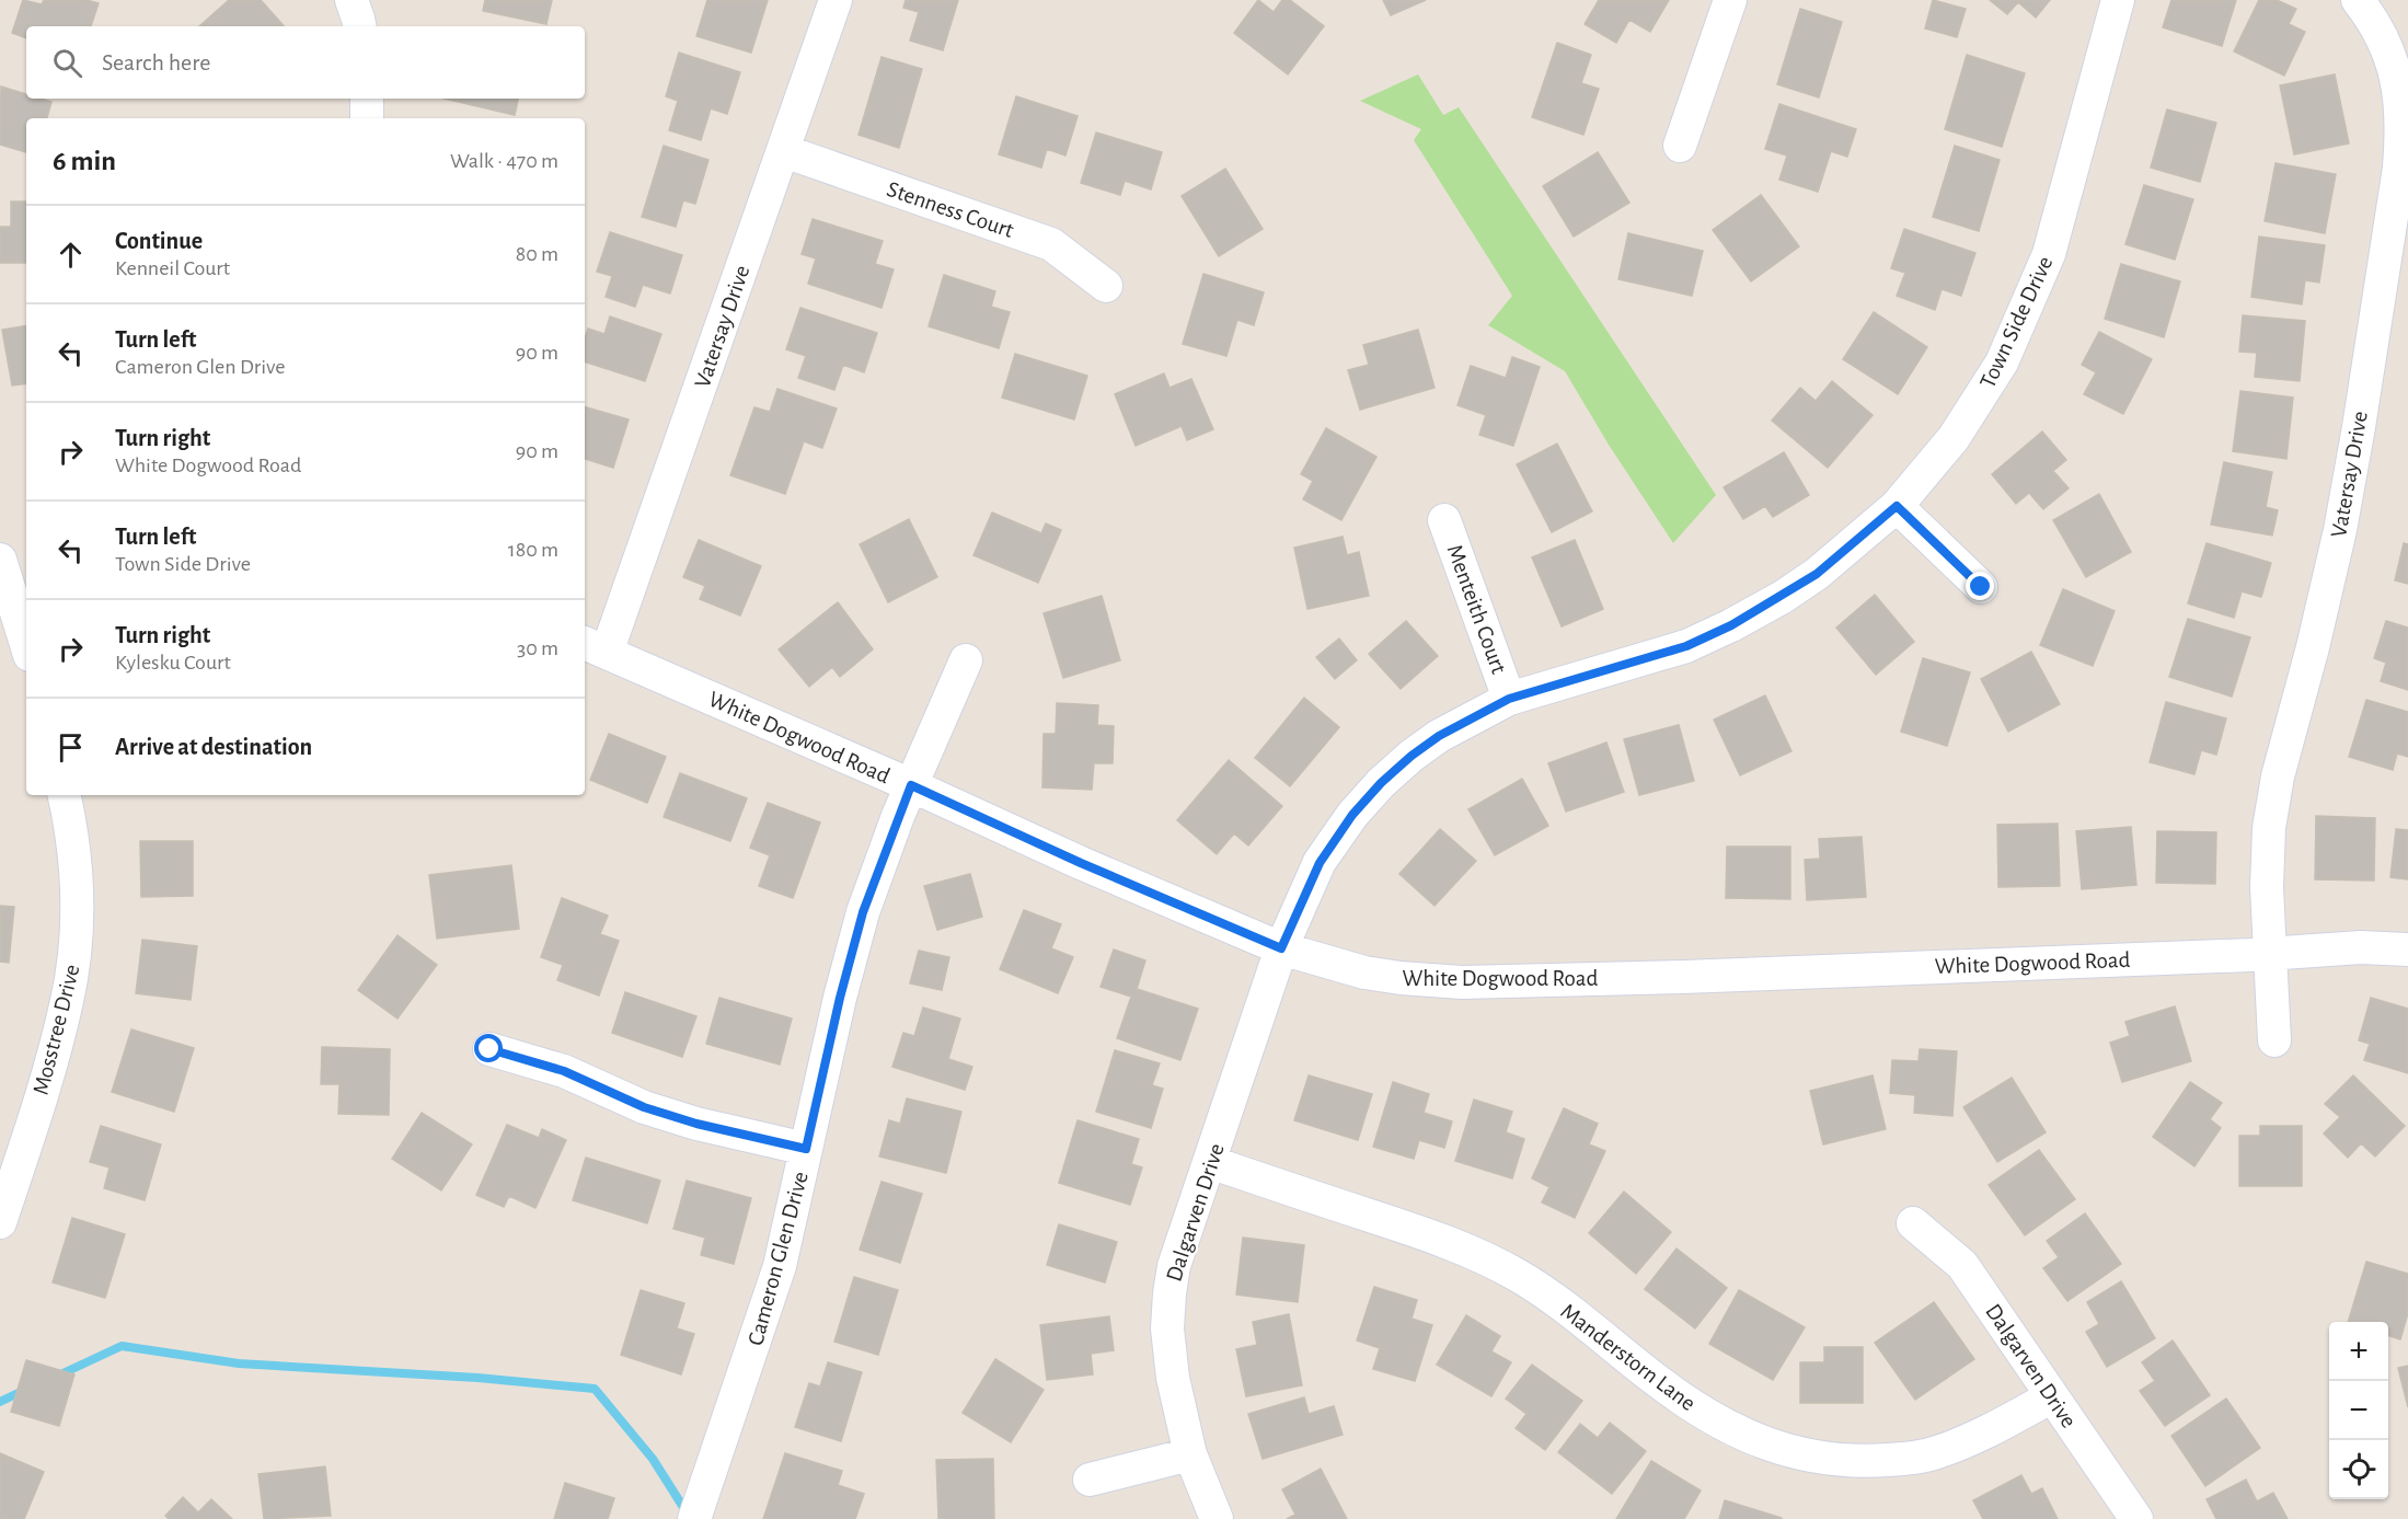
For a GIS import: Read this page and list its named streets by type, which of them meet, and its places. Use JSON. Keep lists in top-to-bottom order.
{
  "streets": {
    "street": [
      "Stenness Court",
      "Town Side Drive",
      "Vatersay Drive",
      "Menteith Court",
      "White Dogwood Road",
      "Mosstree Drive",
      "Dalgarven Drive",
      "Cameron Glen Drive",
      "Manderstorn Lane"
    ]
  },
  "crossings": [
    ["Stenness Court", "Vatersay Drive"],
    ["Town Side Drive", "Menteith Court"],
    ["Town Side Drive", "White Dogwood Road"],
    ["Town Side Drive", "Dalgarven Drive"],
    ["Vatersay Drive", "White Dogwood Road"],
    ["White Dogwood Road", "Dalgarven Drive"],
    ["White Dogwood Road", "Cameron Glen Drive"],
    ["Dalgarven Drive", "Manderstorn Lane"]
  ],
  "page": {
    "search": "Search here",
    "heading": ["6 min", "Walk · 470 m"],
    "list": [
      ["Continue", "Kenneil Court", "80 m"],
      ["Turn left", "Cameron Glen Drive", "90 m"],
      ["Turn right", "White Dogwood Road", "90 m"],
      ["Turn left", "Town Side Drive", "180 m"],
      ["Turn right", "Kylesku Court", "30 m"],
      "Arrive at destination"
    ],
    "map_buttons": ["+", "−"]
  }
}
